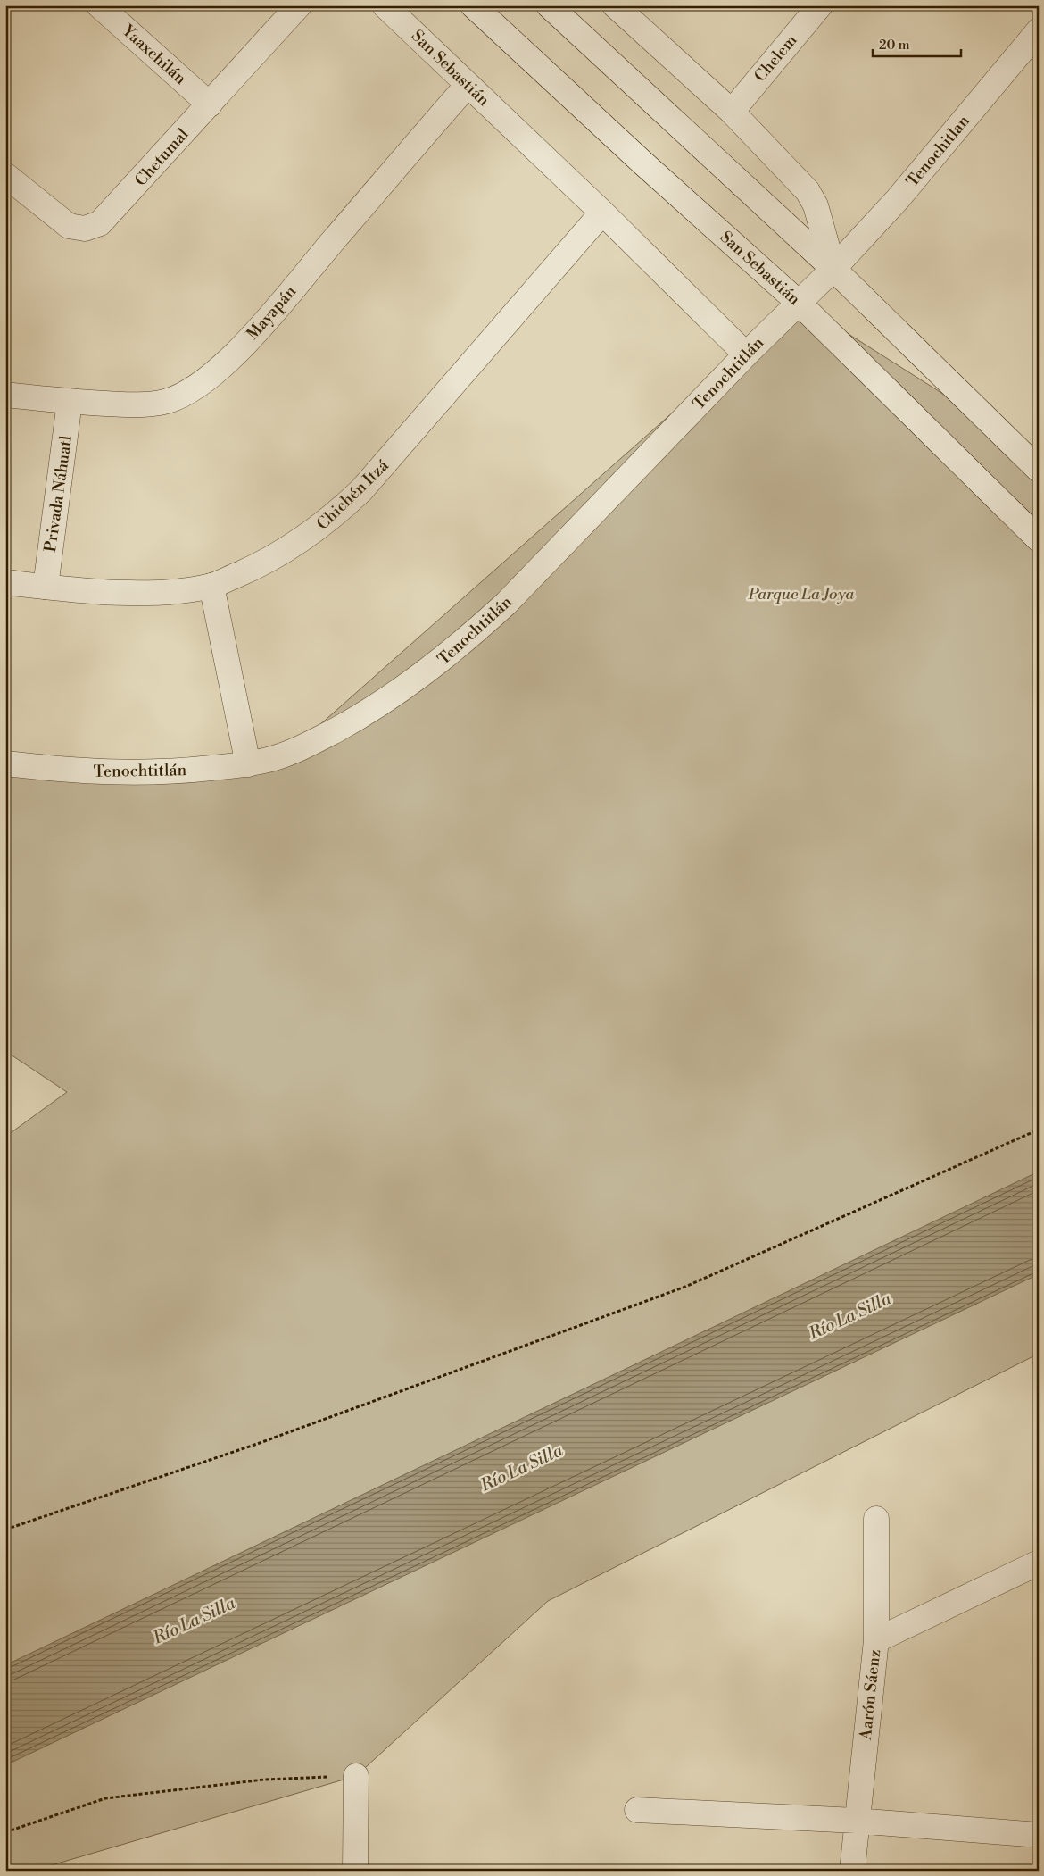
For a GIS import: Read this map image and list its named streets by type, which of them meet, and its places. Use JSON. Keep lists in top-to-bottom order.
{
  "streets": {
    "street": [
      "Yaaxchilán",
      "Chelem",
      "San Sebastián",
      "Tenochitlan",
      "Chetumal",
      "Mayapán",
      "Tenochtitlán",
      "Privada Náhuatl",
      "Chichén Itzá",
      "Aarón Sáenz"
    ]
  },
  "crossings": [
    ["Yaaxchilán", "Chetumal"],
    ["San Sebastián", "Mayapán"],
    ["San Sebastián", "Tenochtitlán"],
    ["San Sebastián", "Chichén Itzá"],
    ["Tenochitlan", "Tenochtitlán"],
    ["Mayapán", "Privada Náhuatl"],
    ["Privada Náhuatl", "Chichén Itzá"]
  ],
  "water": ["Río La Silla"],
  "parks": ["Parque La Joya"],
  "scale_bar": "20 m"
}
